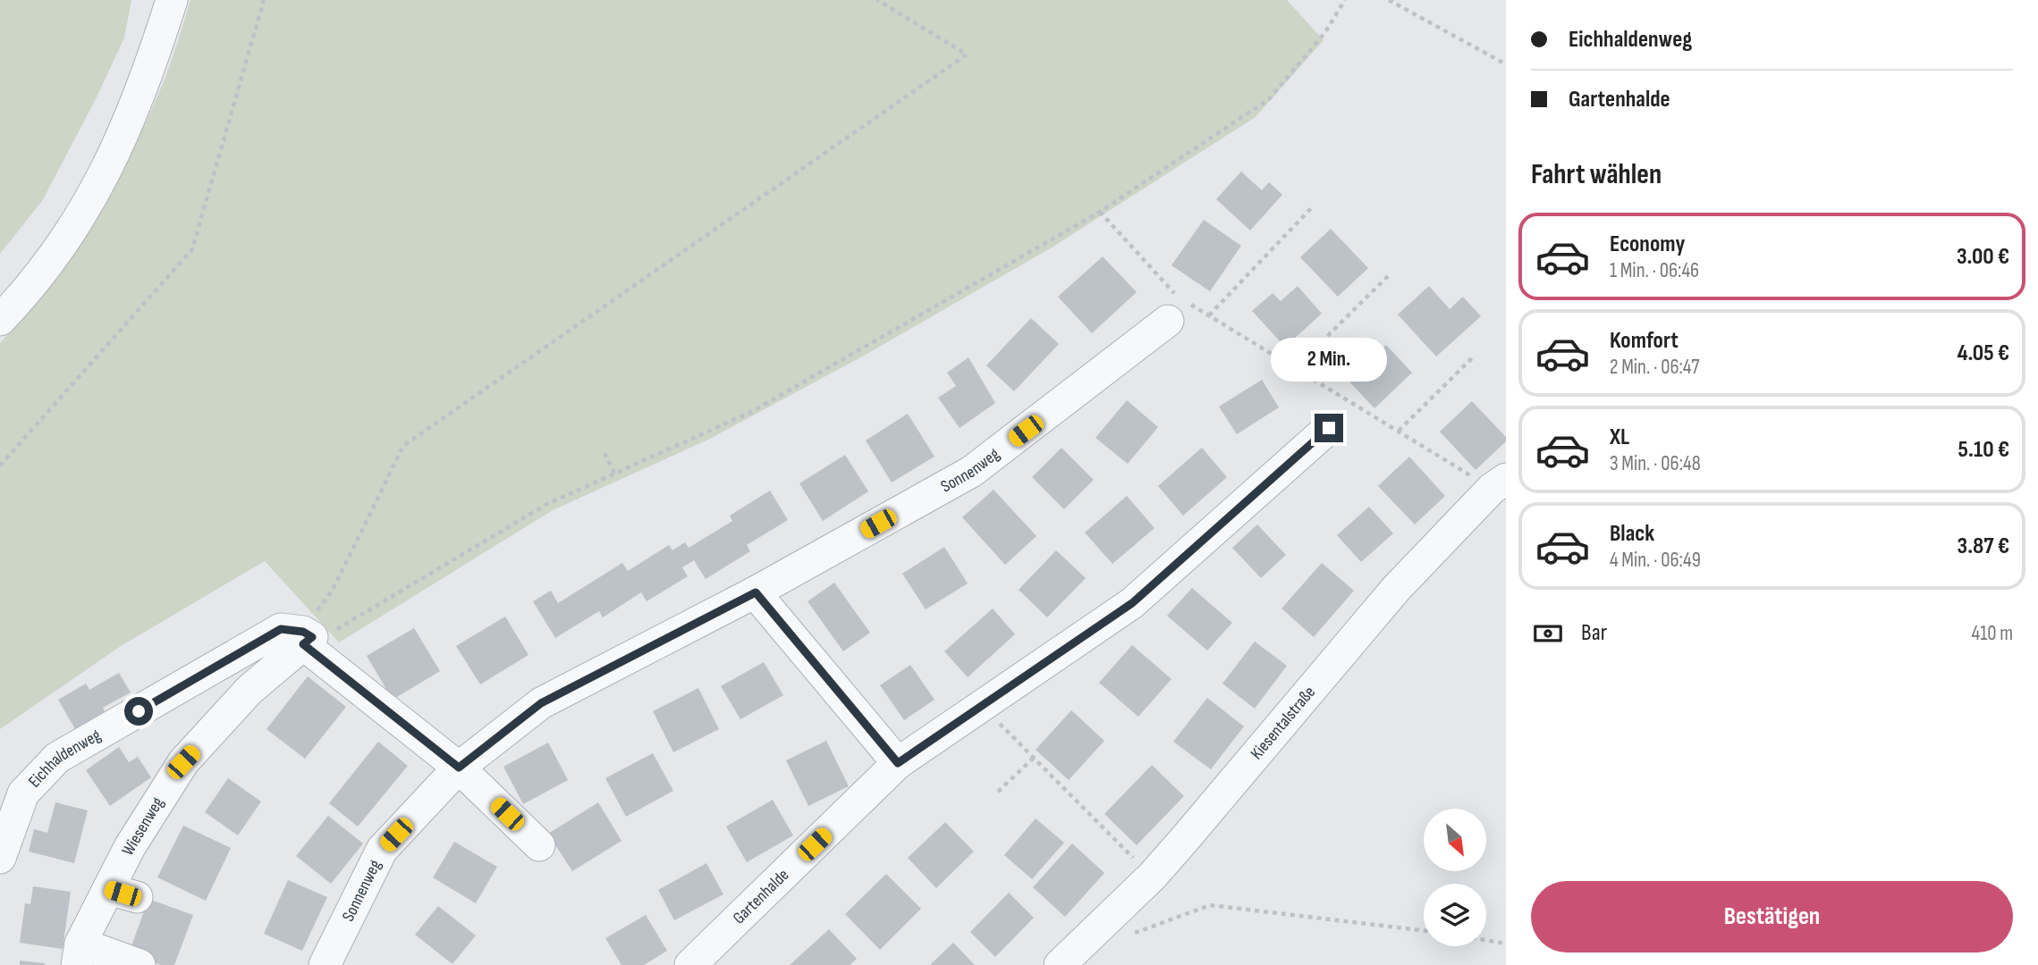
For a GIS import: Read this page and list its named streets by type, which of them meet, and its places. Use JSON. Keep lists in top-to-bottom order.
{
  "streets": {
    "street": [
      "Sonnenweg",
      "Kiesentalstraße",
      "Eichhaldenweg",
      "Wiesenweg",
      "Gartenhalde"
    ]
  },
  "crossings": [
    ["Eichhaldenweg", "Wiesenweg"]
  ],
  "north": "bottom right",
  "page": {
    "banner": ["Eichhaldenweg", "Gartenhalde"],
    "heading": "Fahrt wählen",
    "list": [
      {
        "name": "Economy",
        "note": "1 Min. · 06:46",
        "value": "3.00 €"
      },
      {
        "name": "Komfort",
        "note": "2 Min. · 06:47",
        "value": "4.05 €"
      },
      {
        "name": "XL",
        "note": "3 Min. · 06:48",
        "value": "5.10 €"
      },
      {
        "name": "Black",
        "note": "4 Min. · 06:49",
        "value": "3.87 €"
      }
    ],
    "bubble": "2 Min.",
    "pay": ["Bar", "410 m"],
    "buttons": "Bestätigen"
  }
}
